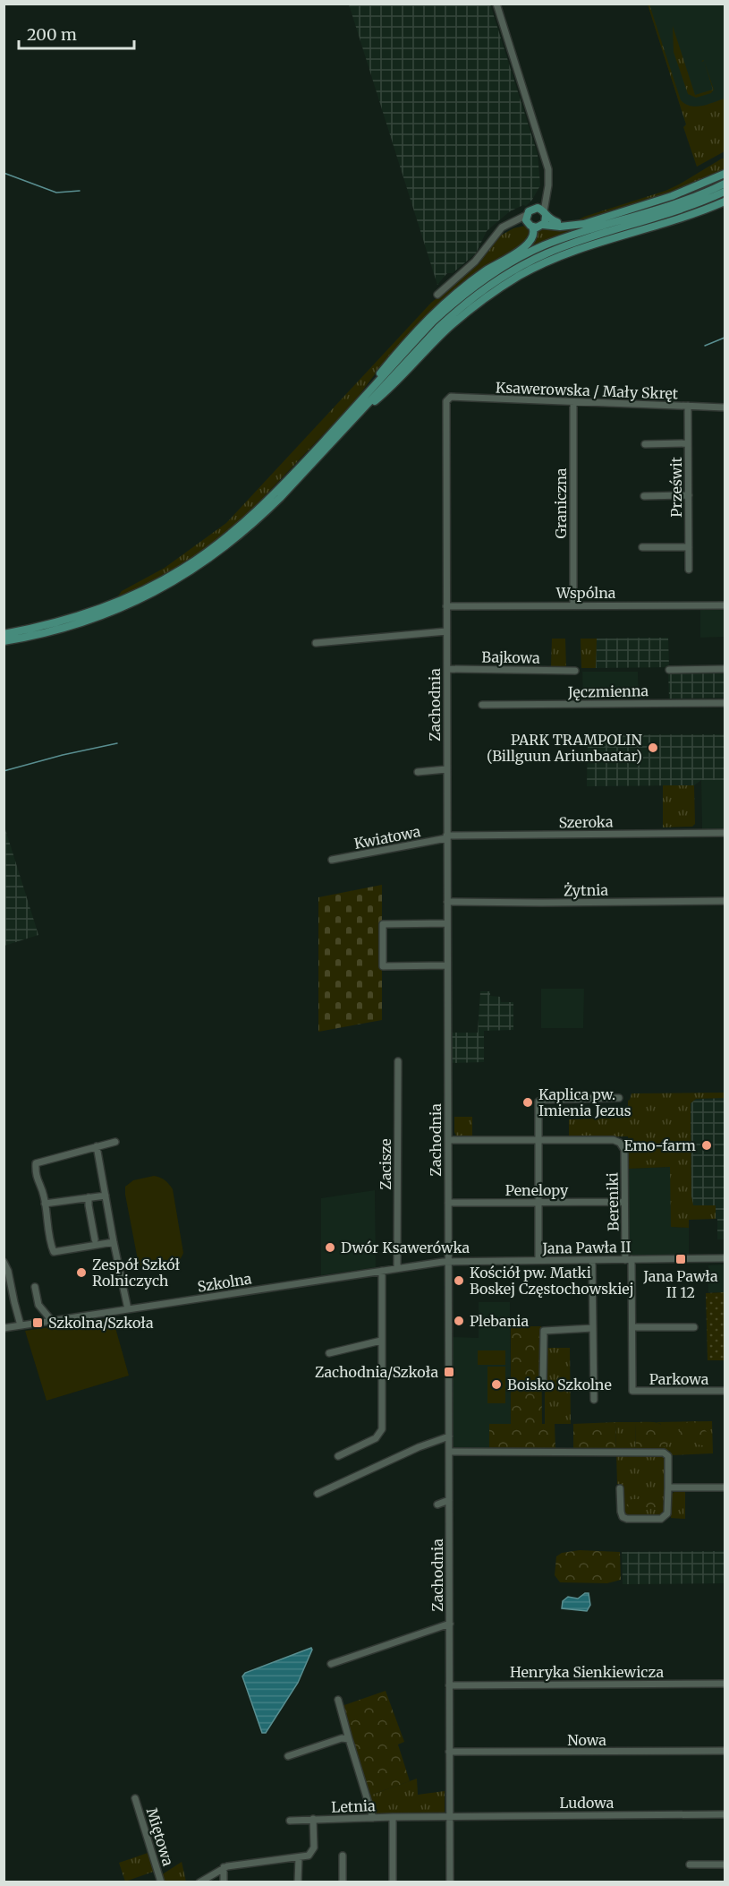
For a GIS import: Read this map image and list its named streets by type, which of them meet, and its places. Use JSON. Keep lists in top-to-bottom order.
{
  "streets": {
    "street": [
      "Ksawerowska / Mały Skręt",
      "Prześwit",
      "Graniczna",
      "Wspólna",
      "Bajkowa",
      "Jęczmienna",
      "Zachodnia",
      "Szeroka",
      "Kwiatowa",
      "Żytnia",
      "Zacisze",
      "Penelopy",
      "Bereniki",
      "Jana Pawła II",
      "Szkolna",
      "Parkowa",
      "Henryka Sienkiewicza",
      "Nowa",
      "Ludowa",
      "Letnia",
      "Miętowa"
    ]
  },
  "crossings": [
    ["Ksawerowska / Mały Skręt", "Prześwit"],
    ["Ksawerowska / Mały Skręt", "Graniczna"],
    ["Ksawerowska / Mały Skręt", "Zachodnia"],
    ["Graniczna", "Wspólna"],
    ["Wspólna", "Zachodnia"],
    ["Bajkowa", "Zachodnia"],
    ["Zachodnia", "Szeroka"],
    ["Zachodnia", "Kwiatowa"],
    ["Zachodnia", "Żytnia"],
    ["Zachodnia", "Penelopy"],
    ["Zachodnia", "Jana Pawła II"],
    ["Zachodnia", "Szkolna"],
    ["Zachodnia", "Henryka Sienkiewicza"],
    ["Zachodnia", "Nowa"],
    ["Zachodnia", "Ludowa"],
    ["Zachodnia", "Letnia"],
    ["Szeroka", "Kwiatowa"],
    ["Zacisze", "Szkolna"],
    ["Penelopy", "Bereniki"],
    ["Bereniki", "Jana Pawła II"],
    ["Bereniki", "Parkowa"],
    ["Jana Pawła II", "Szkolna"],
    ["Ludowa", "Letnia"]
  ],
  "places": {
    "other": [
      "PARK TRAMPOLIN (Billguun Ariunbaatar)",
      "Kaplica pw. Imienia Jezus",
      "Emo-farm",
      "Dwór Ksawerówka",
      "Zespół Szkół Rolniczych",
      "Kościół pw. Matki Boskej Częstochowskiej",
      "Plebania",
      "Boisko Szkolne"
    ],
    "transit": ["Jana Pawła II 12", "Szkolna/Szkoła", "Zachodnia/Szkoła"]
  },
  "scale_bar": "200 m"
}
